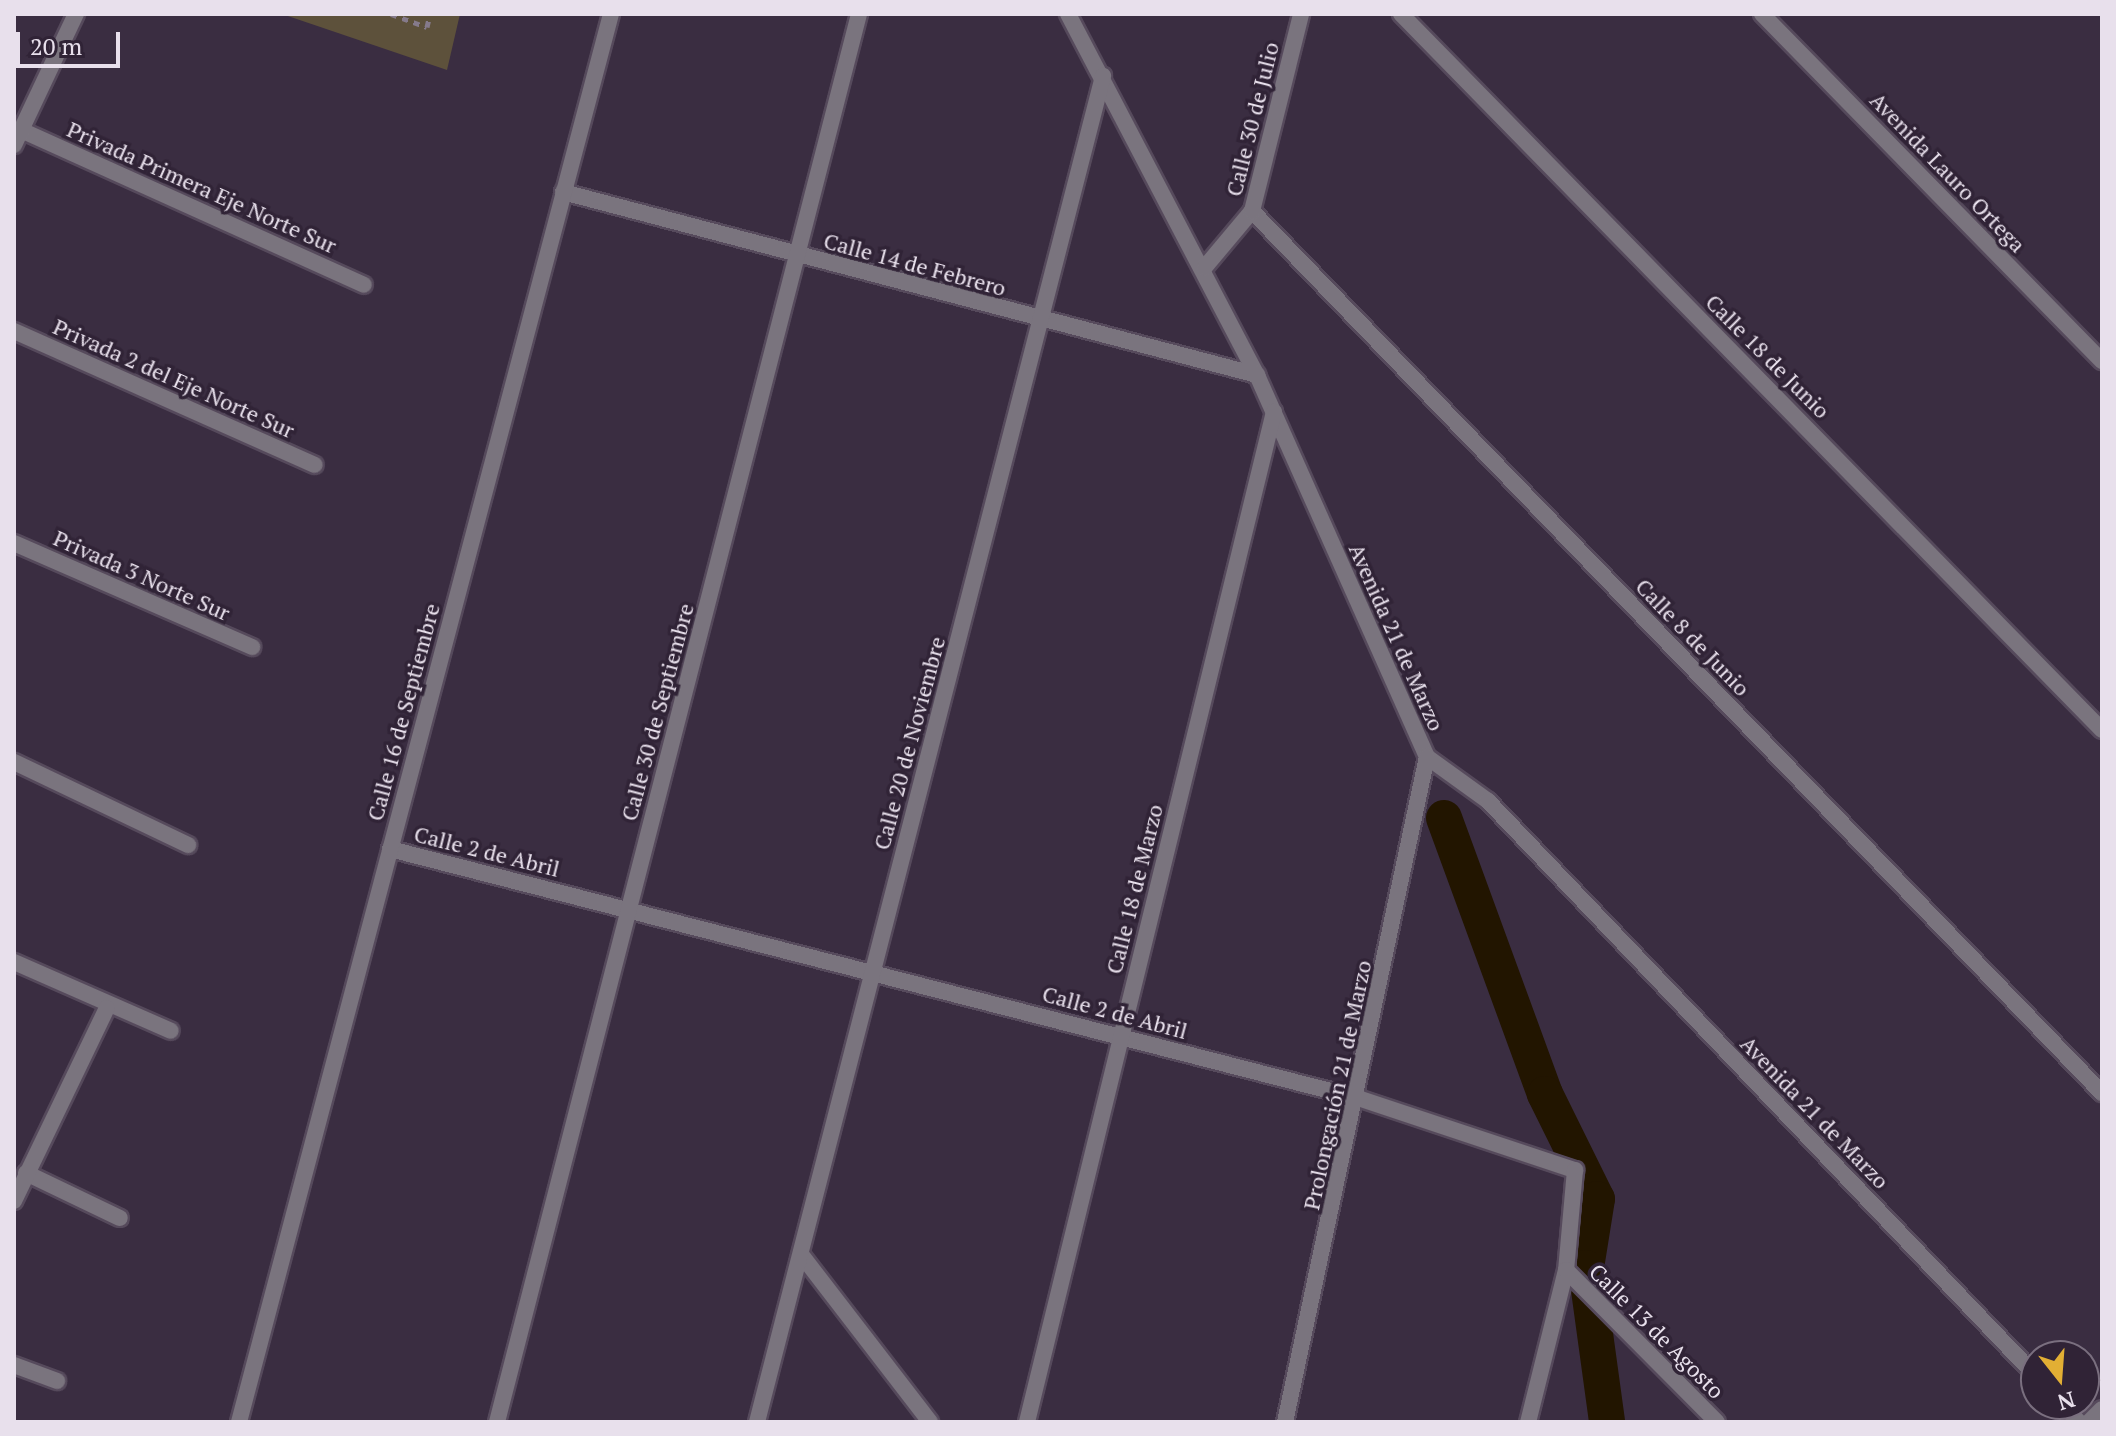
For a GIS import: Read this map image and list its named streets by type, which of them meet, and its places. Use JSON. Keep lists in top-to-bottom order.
{
  "streets": {
    "street": [
      "Calle 30 de Julio",
      "Avenida Lauro Ortega",
      "Privada Primera Eje Norte Sur",
      "Calle 14 de Febrero",
      "Calle 18 de Junio",
      "Privada 2 del Eje Norte Sur",
      "Privada 3 Norte Sur",
      "Avenida 21 de Marzo",
      "Calle 8 de Junio",
      "Calle 16 de Septiembre",
      "Calle 30 de Septiembre",
      "Calle 20 de Noviembre",
      "Calle 2 de Abril",
      "Calle 18 de Marzo",
      "Prolongación 21 de Marzo",
      "Calle 13 de Agosto"
    ]
  },
  "crossings": [
    ["Calle 30 de Julio", "Avenida 21 de Marzo"],
    ["Calle 30 de Julio", "Calle 8 de Junio"],
    ["Calle 14 de Febrero", "Avenida 21 de Marzo"],
    ["Calle 14 de Febrero", "Calle 16 de Septiembre"],
    ["Calle 14 de Febrero", "Calle 30 de Septiembre"],
    ["Calle 14 de Febrero", "Calle 20 de Noviembre"],
    ["Avenida 21 de Marzo", "Calle 20 de Noviembre"],
    ["Avenida 21 de Marzo", "Calle 18 de Marzo"],
    ["Avenida 21 de Marzo", "Prolongación 21 de Marzo"],
    ["Calle 16 de Septiembre", "Calle 2 de Abril"],
    ["Calle 30 de Septiembre", "Calle 2 de Abril"],
    ["Calle 20 de Noviembre", "Calle 2 de Abril"],
    ["Calle 2 de Abril", "Calle 18 de Marzo"],
    ["Calle 2 de Abril", "Prolongación 21 de Marzo"],
    ["Calle 2 de Abril", "Calle 13 de Agosto"]
  ],
  "scale_bar": "20 m",
  "north": "bottom"
}
